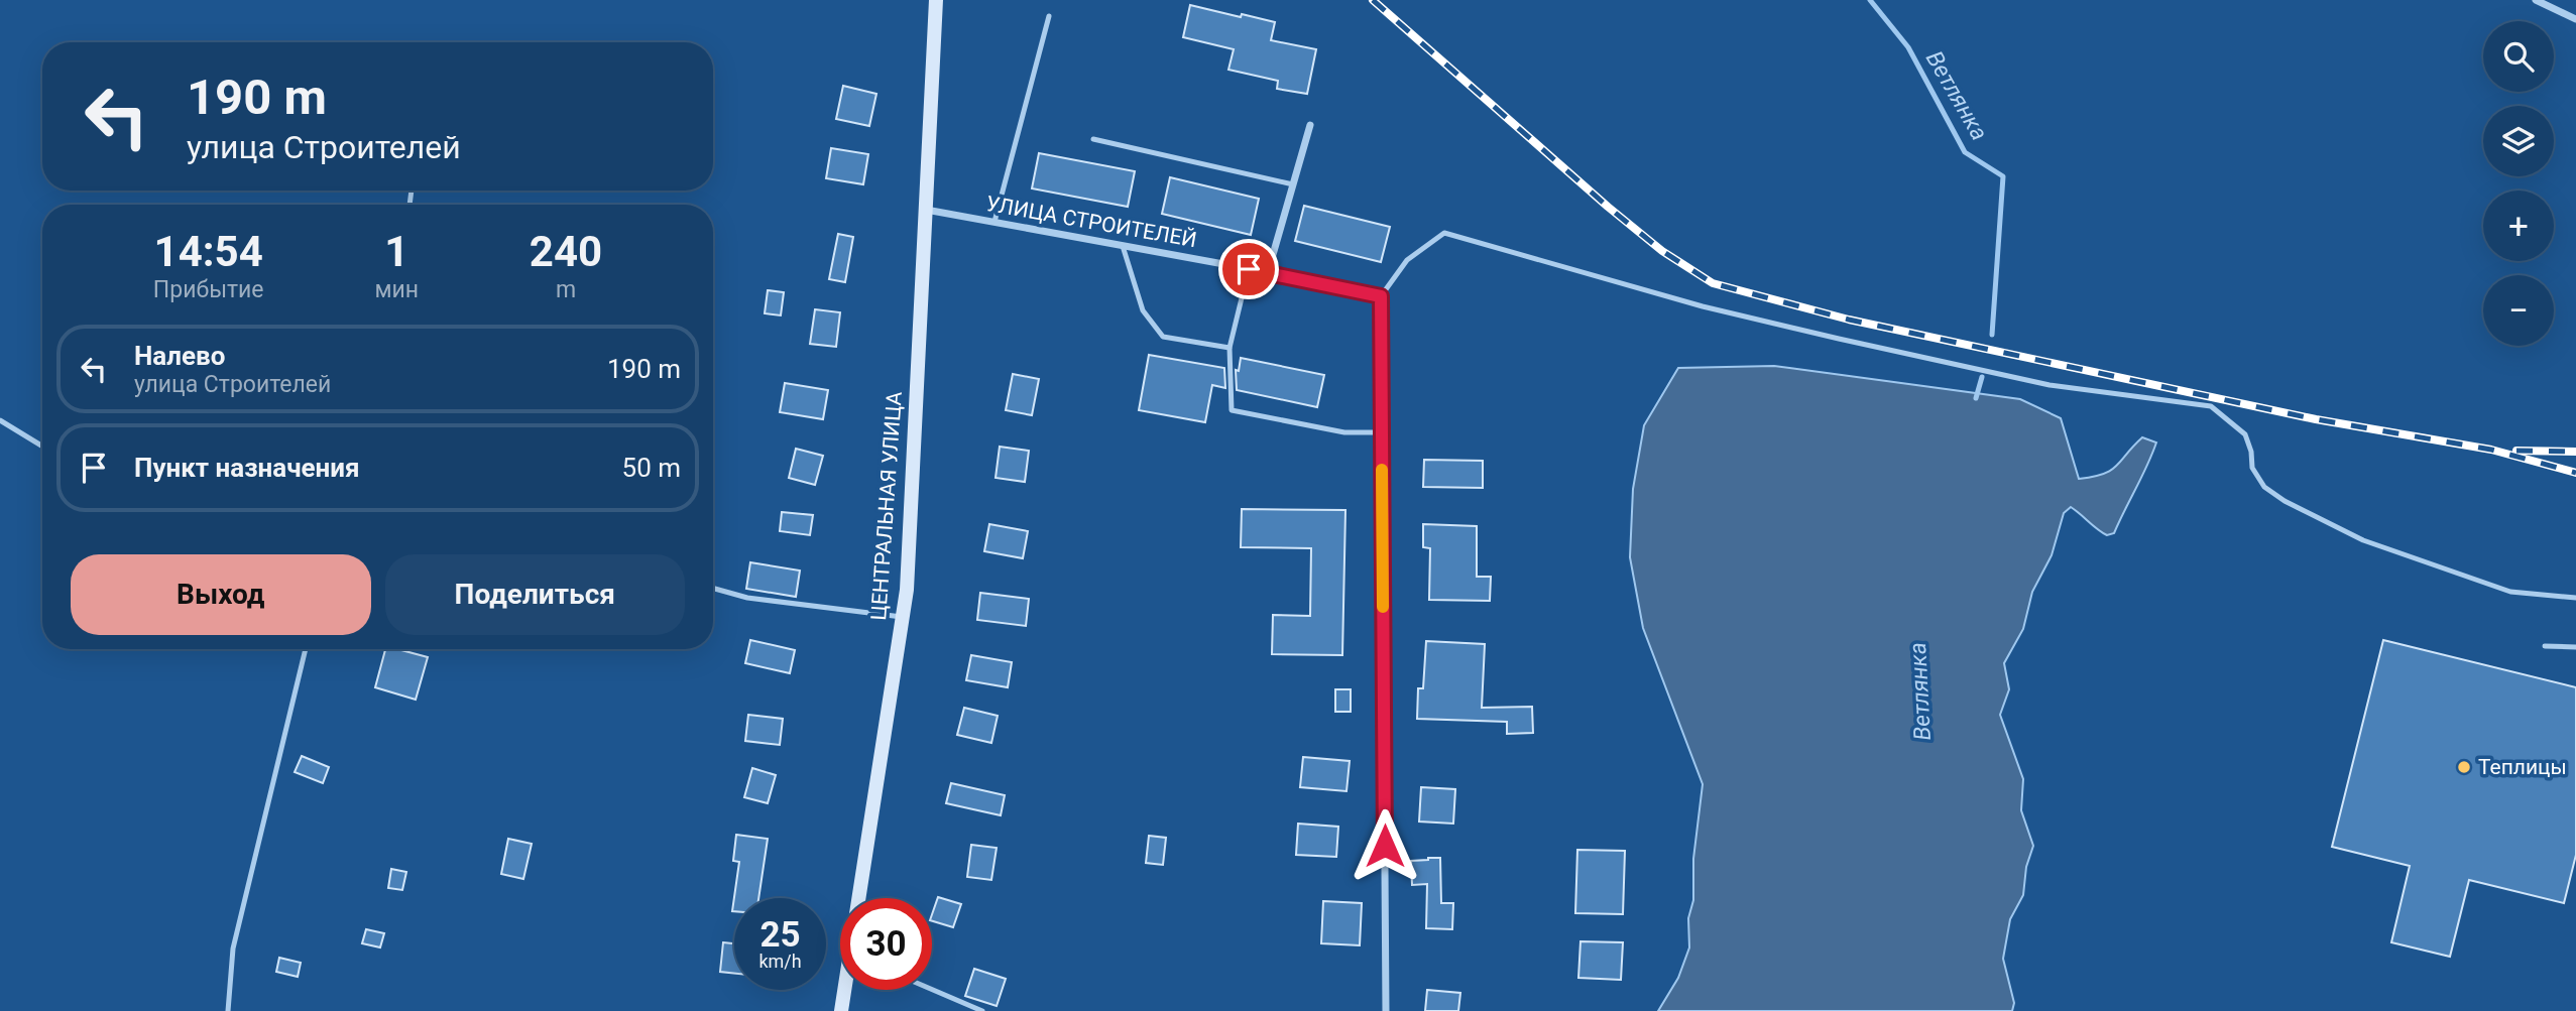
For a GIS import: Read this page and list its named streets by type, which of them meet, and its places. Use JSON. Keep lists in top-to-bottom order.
{
  "streets": {
    "main road": ["ЦЕНТРАЛЬНАЯ УЛИЦА"],
    "street": ["УЛИЦА СТРОИТЕЛЕЙ"]
  },
  "crossings": [
    ["УЛИЦА СТРОИТЕЛЕЙ", "ЦЕНТРАЛЬНАЯ УЛИЦА"]
  ],
  "water": ["Ветлянка"],
  "places": ["Теплицы"],
  "page": {
    "map_buttons": ["+", "−"],
    "turn": ["190 m", "улица Строителей"],
    "eta": [
      "14:54",
      "Прибытие",
      "1",
      "мин",
      "240",
      "m"
    ],
    "list": [
      {
        "name": "Налево",
        "note": "улица Строителей",
        "value": "190 m"
      },
      {
        "name": "Пункт назначения",
        "value": "50 m"
      }
    ],
    "buttons": ["Выход", "Поделиться"],
    "speed": "25 km/h",
    "limit": "30"
  }
}
